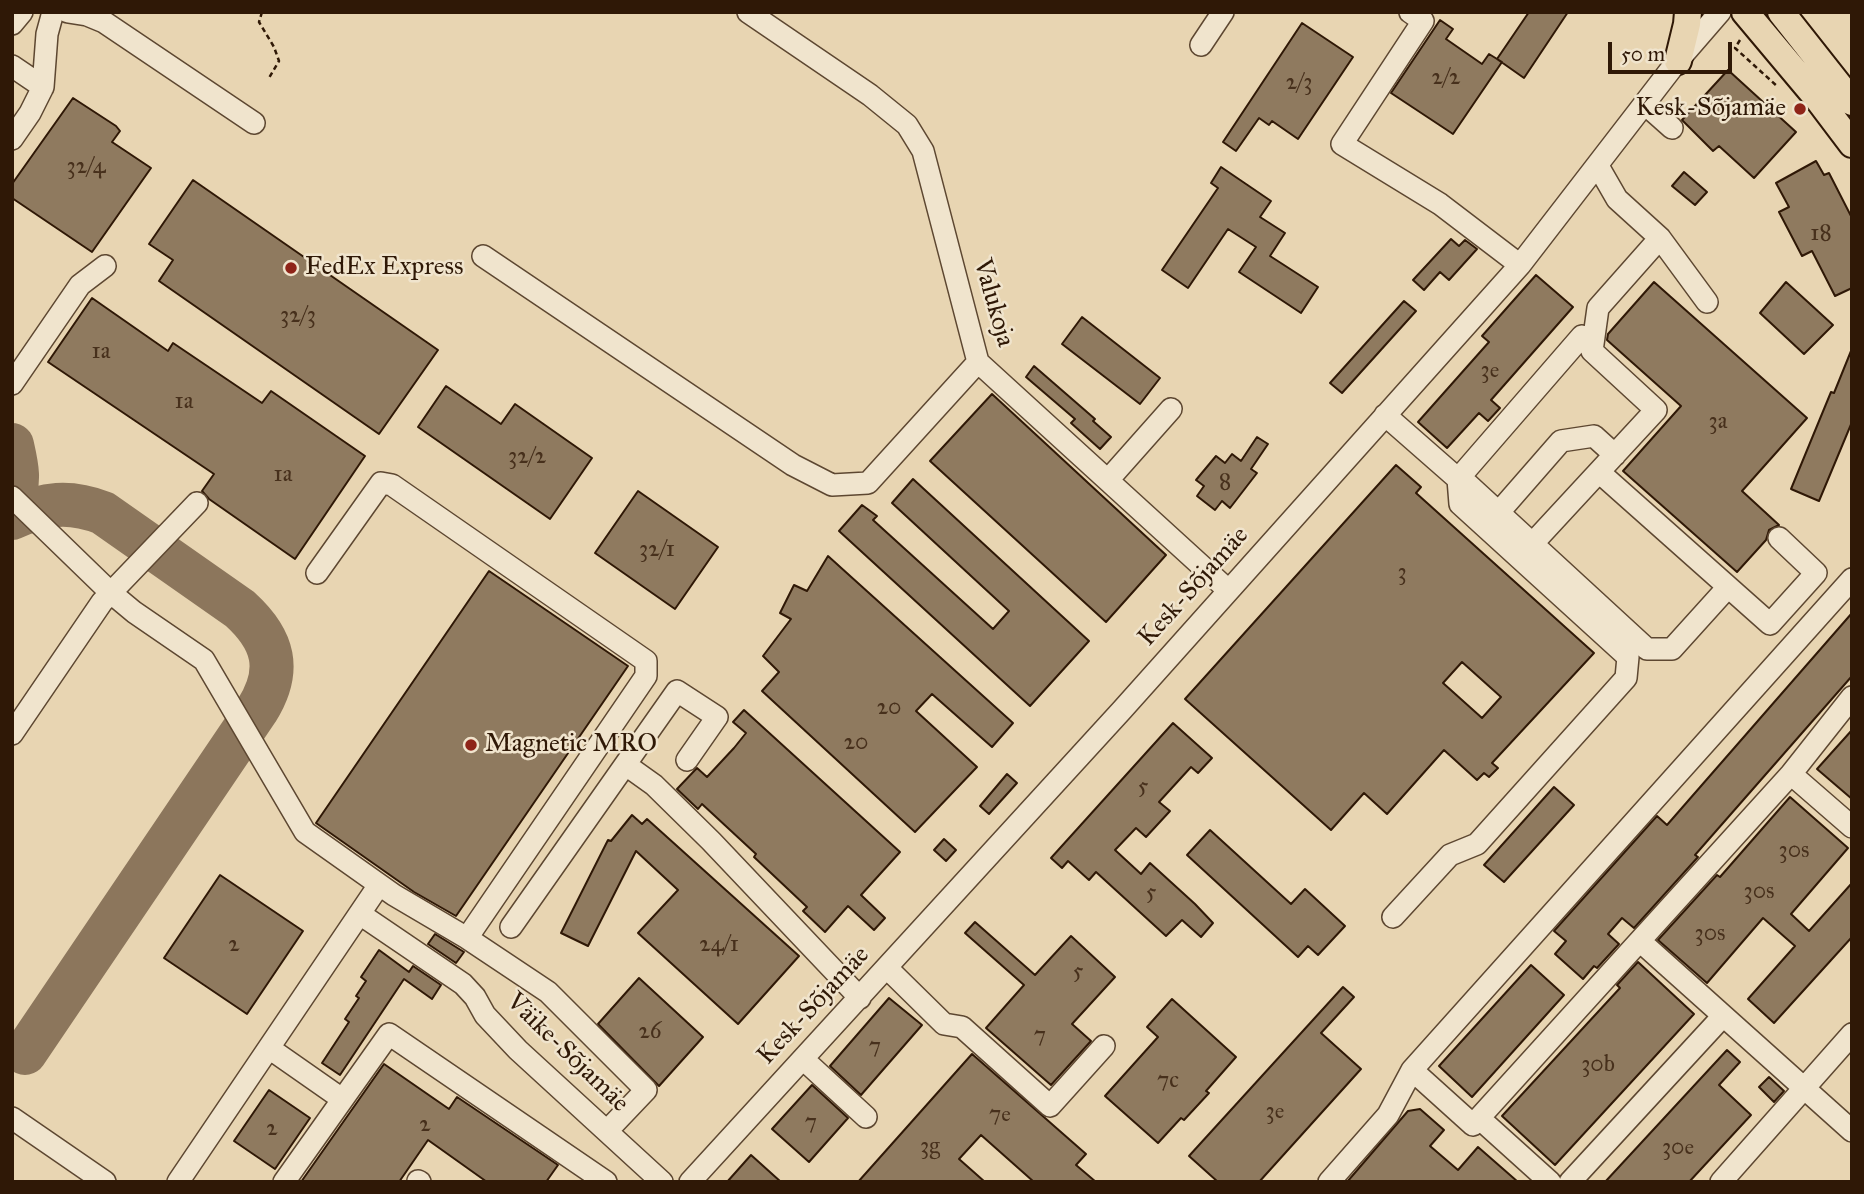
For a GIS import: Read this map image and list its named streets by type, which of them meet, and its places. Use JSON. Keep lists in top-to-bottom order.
{
  "streets": {
    "street": ["Valukoja", "Kesk-Sõjamäe", "Väike-Sõjamäe"]
  },
  "crossings": [
    ["Valukoja", "Kesk-Sõjamäe"]
  ],
  "places": ["Kesk-Sõjamäe", "FedEx Express", "Magnetic MRO"],
  "house_numbers": [
    "2/2",
    "2/3",
    "32/4",
    "18",
    "32/3",
    "1a",
    "3e",
    "1a",
    "3a",
    "32/2",
    "1a",
    "8",
    "32/1",
    "3",
    "20",
    "20",
    "5",
    "30s",
    "30s",
    "5",
    "30s",
    "2",
    "24/1",
    "5",
    "26",
    "7",
    "7",
    "30b",
    "7c",
    "3e",
    "7e",
    "7",
    "2",
    "2",
    "3g",
    "30e"
  ],
  "scale_bar": "50 m"
}
